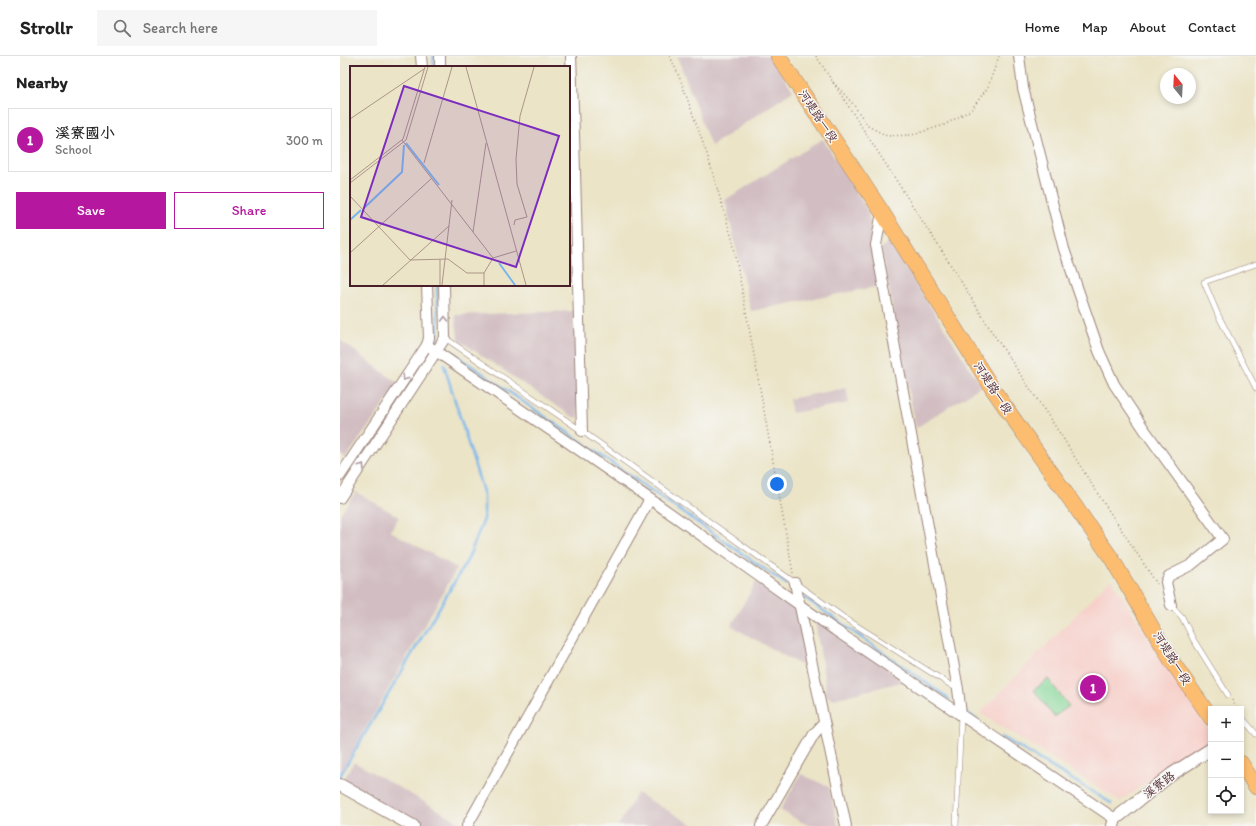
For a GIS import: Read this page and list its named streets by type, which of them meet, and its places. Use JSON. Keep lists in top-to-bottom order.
{
  "streets": {
    "main road": ["河堤路一段"],
    "street": ["溪寮路"]
  },
  "north": "top",
  "page": {
    "header": "Strollr",
    "search": "Search here",
    "nav": [
      "Home",
      "Map",
      "About",
      "Contact"
    ],
    "heading": "Nearby",
    "list": [
      {
        "mark": "1",
        "name": "溪寮國小",
        "note": "School",
        "value": "300 m"
      }
    ],
    "buttons": ["Save", "Share"],
    "pins": "1",
    "map_buttons": ["+", "−"]
  }
}
